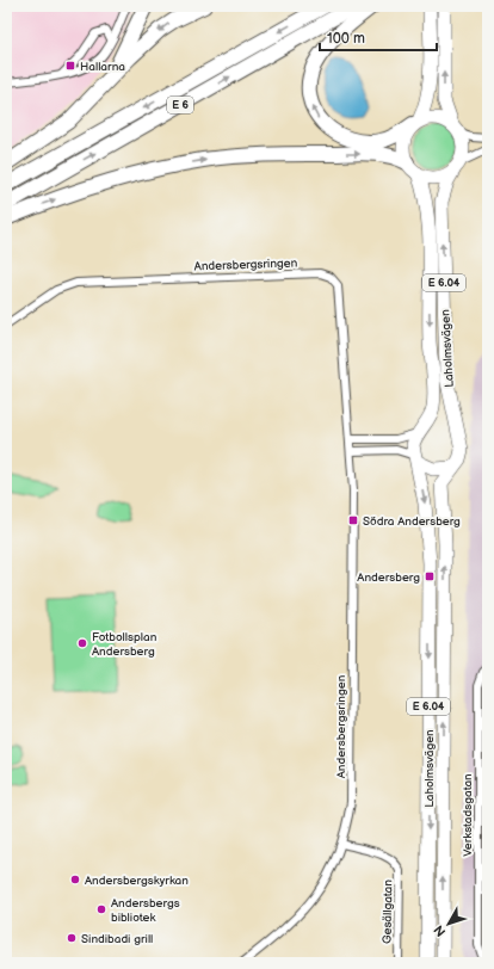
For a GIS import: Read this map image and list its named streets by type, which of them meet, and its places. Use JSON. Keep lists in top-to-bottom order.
{
  "streets": {
    "highway": ["E 6", "E 6.04", "Laholmsvägen"],
    "street": ["Andersbergsringen", "Verkstadsgatan", "Gesällgatan"]
  },
  "crossings": [
    ["Andersbergsringen", "Gesällgatan"]
  ],
  "places": {
    "transit": ["Hallarna", "Södra Andersberg", "Andersberg"],
    "other": [
      "Fotbollsplan Andersberg",
      "Andersbergskyrkan",
      "Andersbergs bibliotek",
      "Sindibadi grill"
    ]
  },
  "scale_bar": "100 m",
  "north": "bottom left"
}
